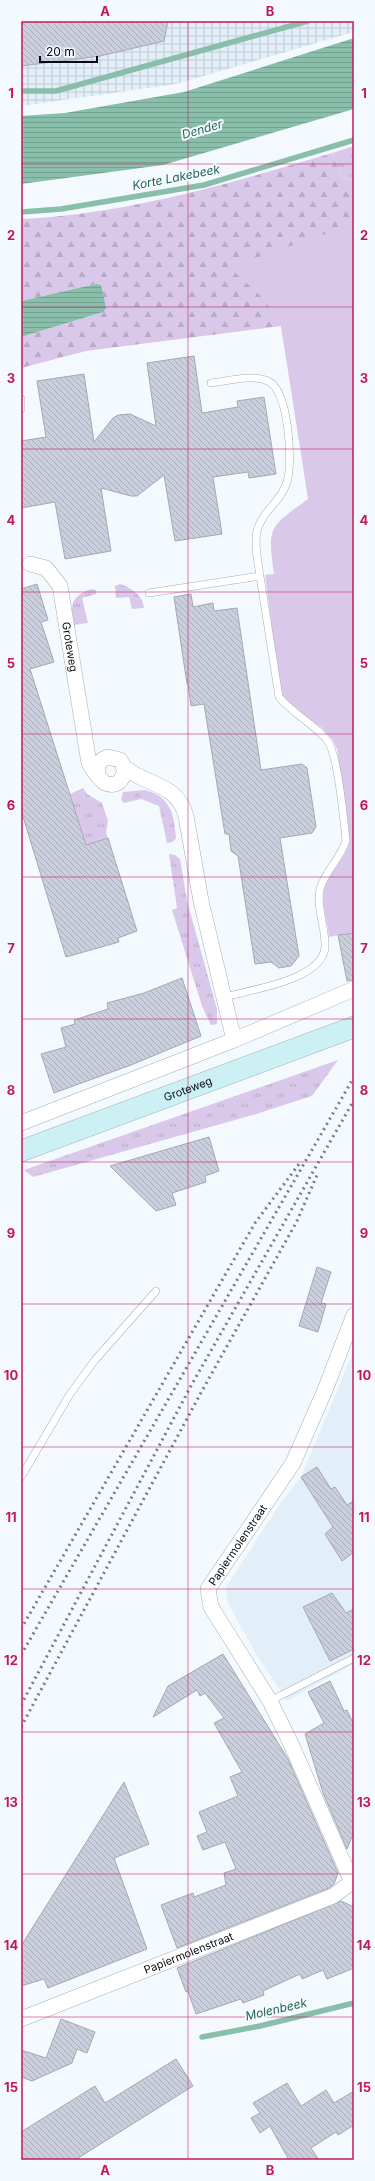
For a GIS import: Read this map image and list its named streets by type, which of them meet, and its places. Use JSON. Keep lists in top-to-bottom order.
{
  "streets": {
    "main road": ["Groteweg"],
    "street": ["Papiermolenstraat"]
  },
  "water": ["Dender", "Korte Lakebeek", "Molenbeek"],
  "scale_bar": "20 m",
  "grid": {
    "columns": ["A", "B"],
    "rows": [
      "1",
      "2",
      "3",
      "4",
      "5",
      "6",
      "7",
      "8",
      "9",
      "10",
      "11",
      "12",
      "13",
      "14",
      "15"
    ]
  }
}
